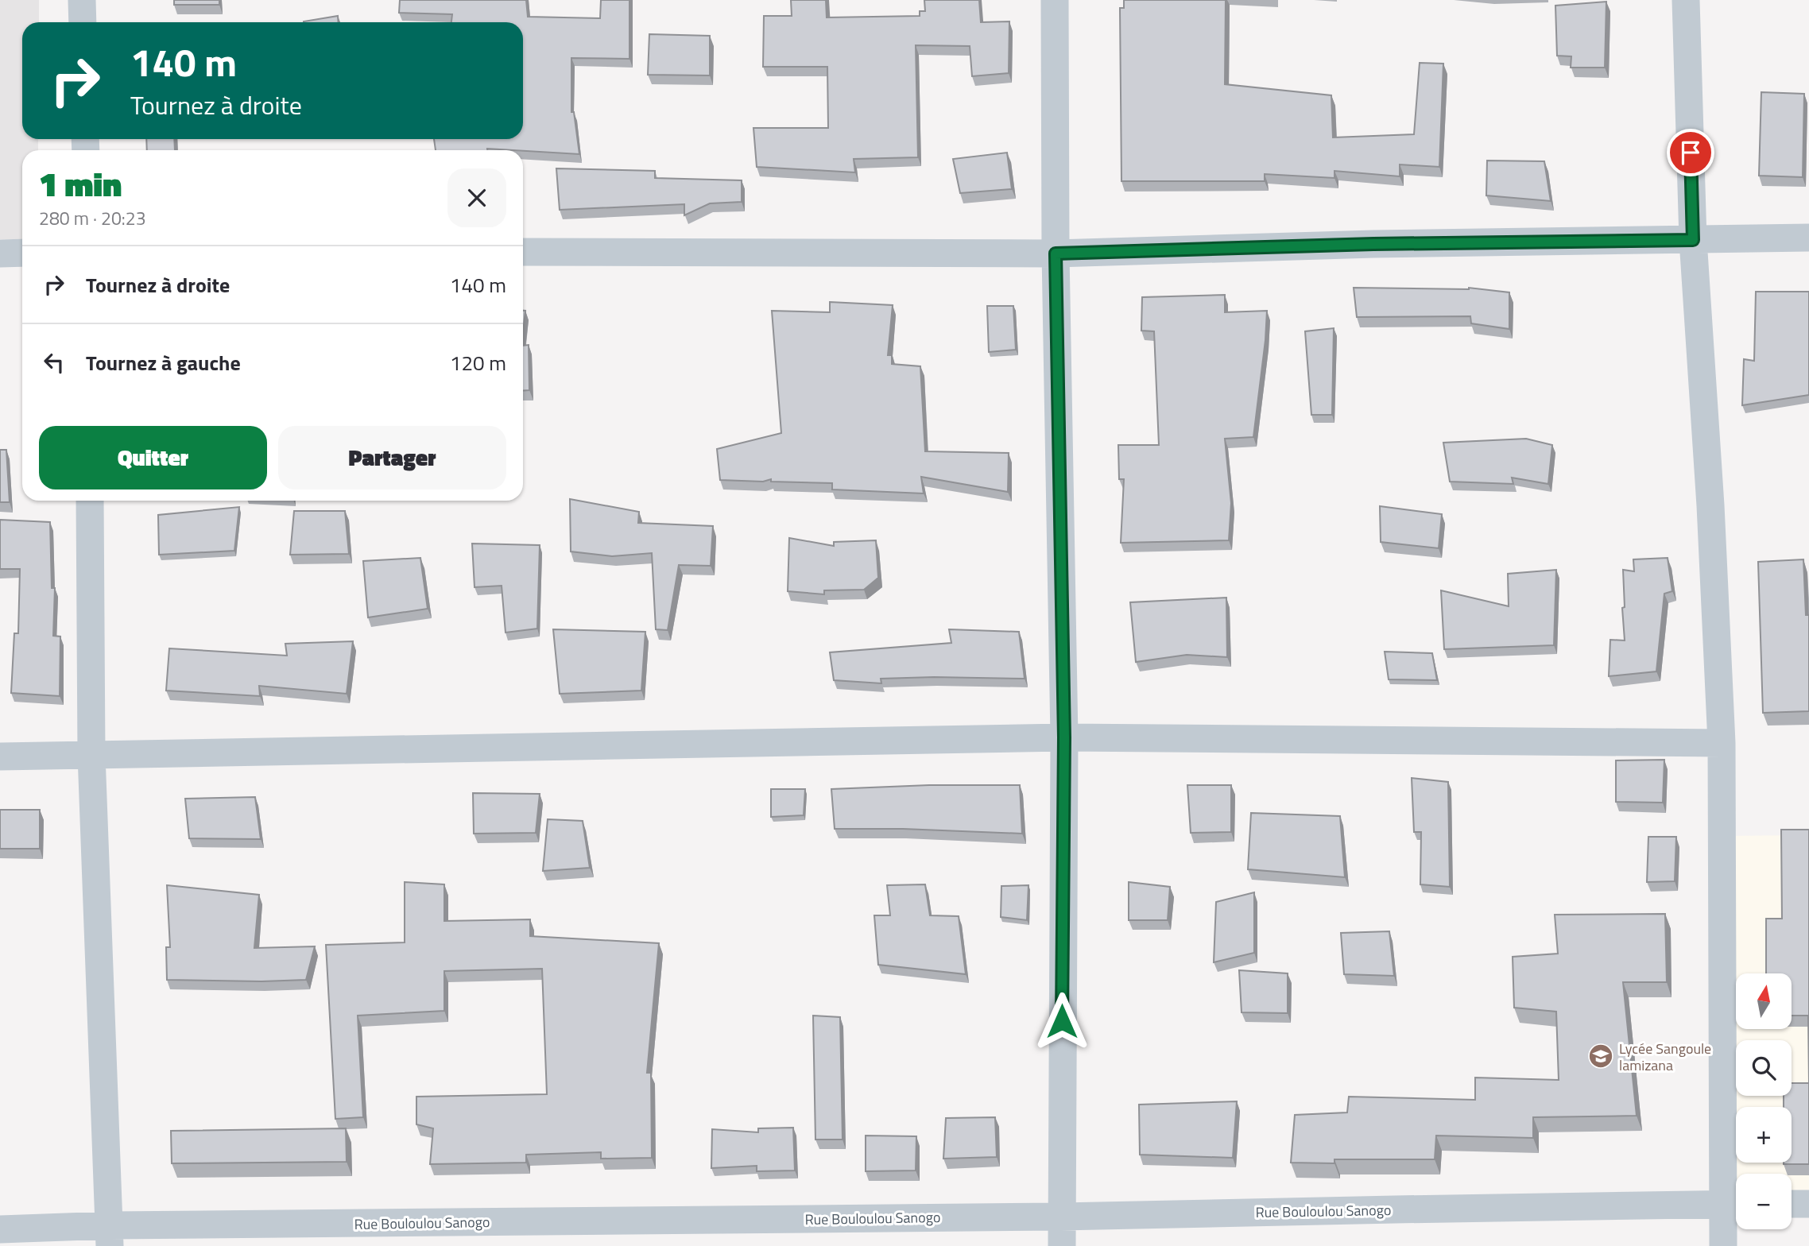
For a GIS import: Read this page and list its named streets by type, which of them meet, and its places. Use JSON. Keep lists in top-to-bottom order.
{
  "streets": {
    "street": ["Rue Bouloulou Sanogo"]
  },
  "places": {
    "school or university": ["Lycée Sangoule lamizana"]
  },
  "north": "top",
  "page": {
    "turn": ["140 m", "Tournez à droite"],
    "heading": ["1 min", "280 m · 20:23"],
    "list": [
      {
        "name": "Tournez à droite",
        "value": "140 m"
      },
      {
        "name": "Tournez à gauche",
        "value": "120 m"
      }
    ],
    "buttons": ["Quitter", "Partager"],
    "map_buttons": ["+", "−"]
  }
}
